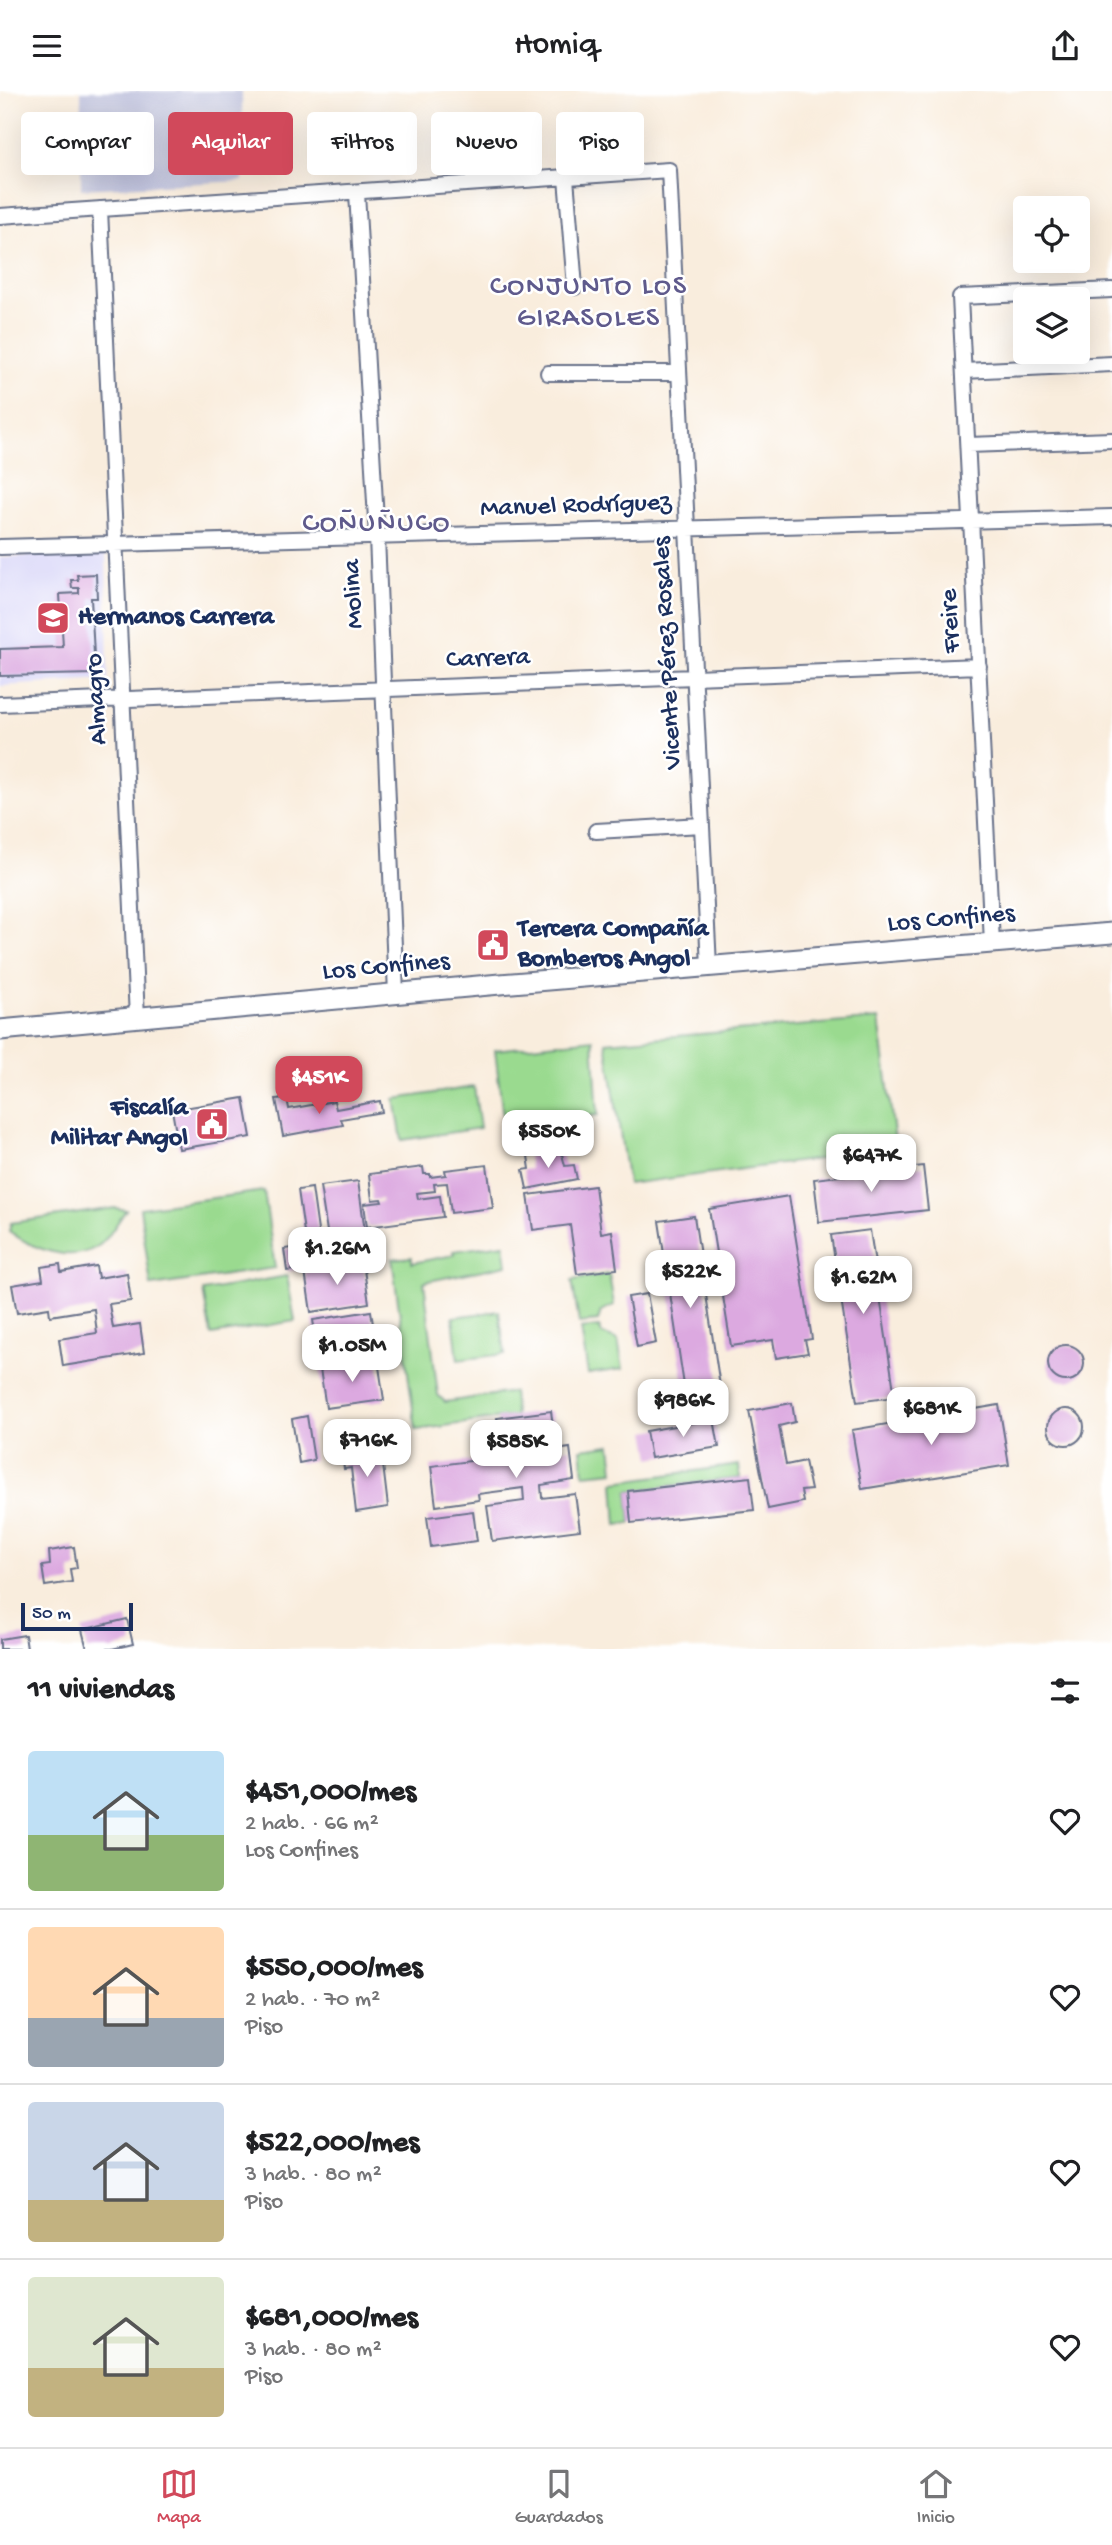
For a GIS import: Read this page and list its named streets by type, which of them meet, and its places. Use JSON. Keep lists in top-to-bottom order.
{
  "streets": {
    "main road": ["Los Confines"],
    "street": [
      "Manuel Rodríguez",
      "Molina",
      "Freire",
      "Vicente Pérez Rosales",
      "Carrera",
      "Almagro"
    ]
  },
  "crossings": [
    ["Manuel Rodríguez", "Molina"],
    ["Manuel Rodríguez", "Freire"],
    ["Manuel Rodríguez", "Vicente Pérez Rosales"],
    ["Manuel Rodríguez", "Almagro"],
    ["Molina", "Carrera"],
    ["Molina", "Los Confines"],
    ["Freire", "Carrera"],
    ["Freire", "Los Confines"],
    ["Vicente Pérez Rosales", "Carrera"],
    ["Vicente Pérez Rosales", "Los Confines"],
    ["Carrera", "Almagro"],
    ["Almagro", "Los Confines"]
  ],
  "districts": ["CONJUNTO LOS GIRASOLES", "COÑUÑUCO"],
  "places": {
    "school or university": ["Hermanos Carrera"],
    "public building": ["Tercera Compañía Bomberos Angol", "Fiscalía Militar Angol"]
  },
  "scale_bar": "50 m",
  "page": {
    "header": "Homiq",
    "chip": [
      "Comprar",
      "Alquilar",
      "Filtros",
      "Nuevo",
      "Piso"
    ],
    "price": [
      "$451K",
      "$550K",
      "$647K",
      "$1.26M",
      "$522K",
      "$1.62M",
      "$1.05M",
      "$986K",
      "$681K",
      "$716K",
      "$585K"
    ],
    "scale": "50 m",
    "heading": "11 viviendas",
    "list": [
      {
        "name": "$451,000/mes",
        "note": "2 hab. · 66 m² · Los Confines"
      },
      {
        "name": "$550,000/mes",
        "note": "2 hab. · 70 m² · Piso"
      },
      {
        "name": "$522,000/mes",
        "note": "3 hab. · 80 m² · Piso"
      },
      {
        "name": "$681,000/mes",
        "note": "3 hab. · 80 m² · Piso"
      }
    ],
    "tabs": ["Mapa", "Guardados", "Inicio"]
  }
}
